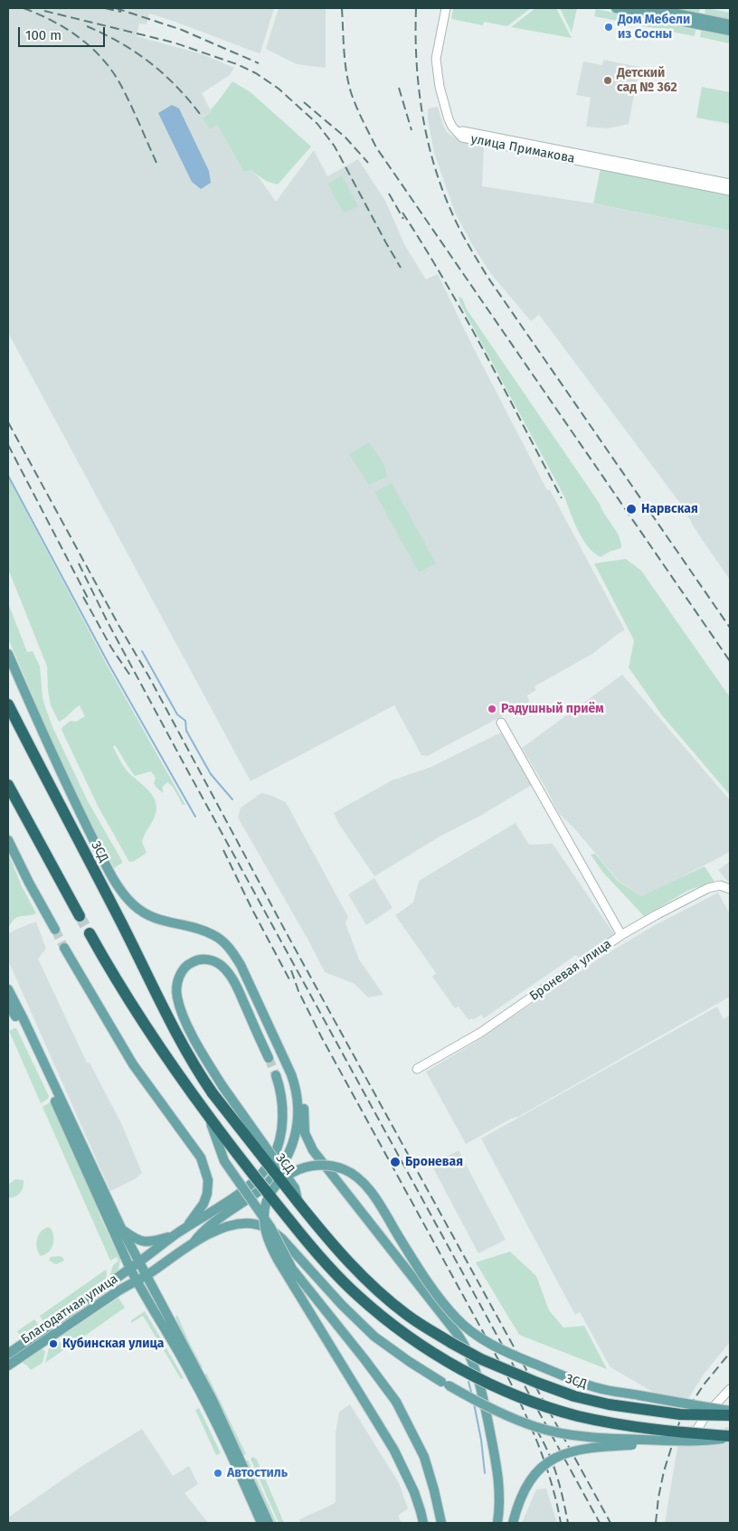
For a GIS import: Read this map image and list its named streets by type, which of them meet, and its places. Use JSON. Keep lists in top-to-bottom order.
{
  "streets": {
    "highway": ["ЗСД"],
    "main road": ["Благодатная улица"],
    "street": ["улица Примакова", "Броневая улица"]
  },
  "places": [
    "Дом Мебели из Сосны",
    "Детский сад № 362",
    "Нарвская",
    "Радушный приём",
    "Броневая",
    "Кубинская улица",
    "Автостиль"
  ],
  "scale_bar": "100 m"
}
